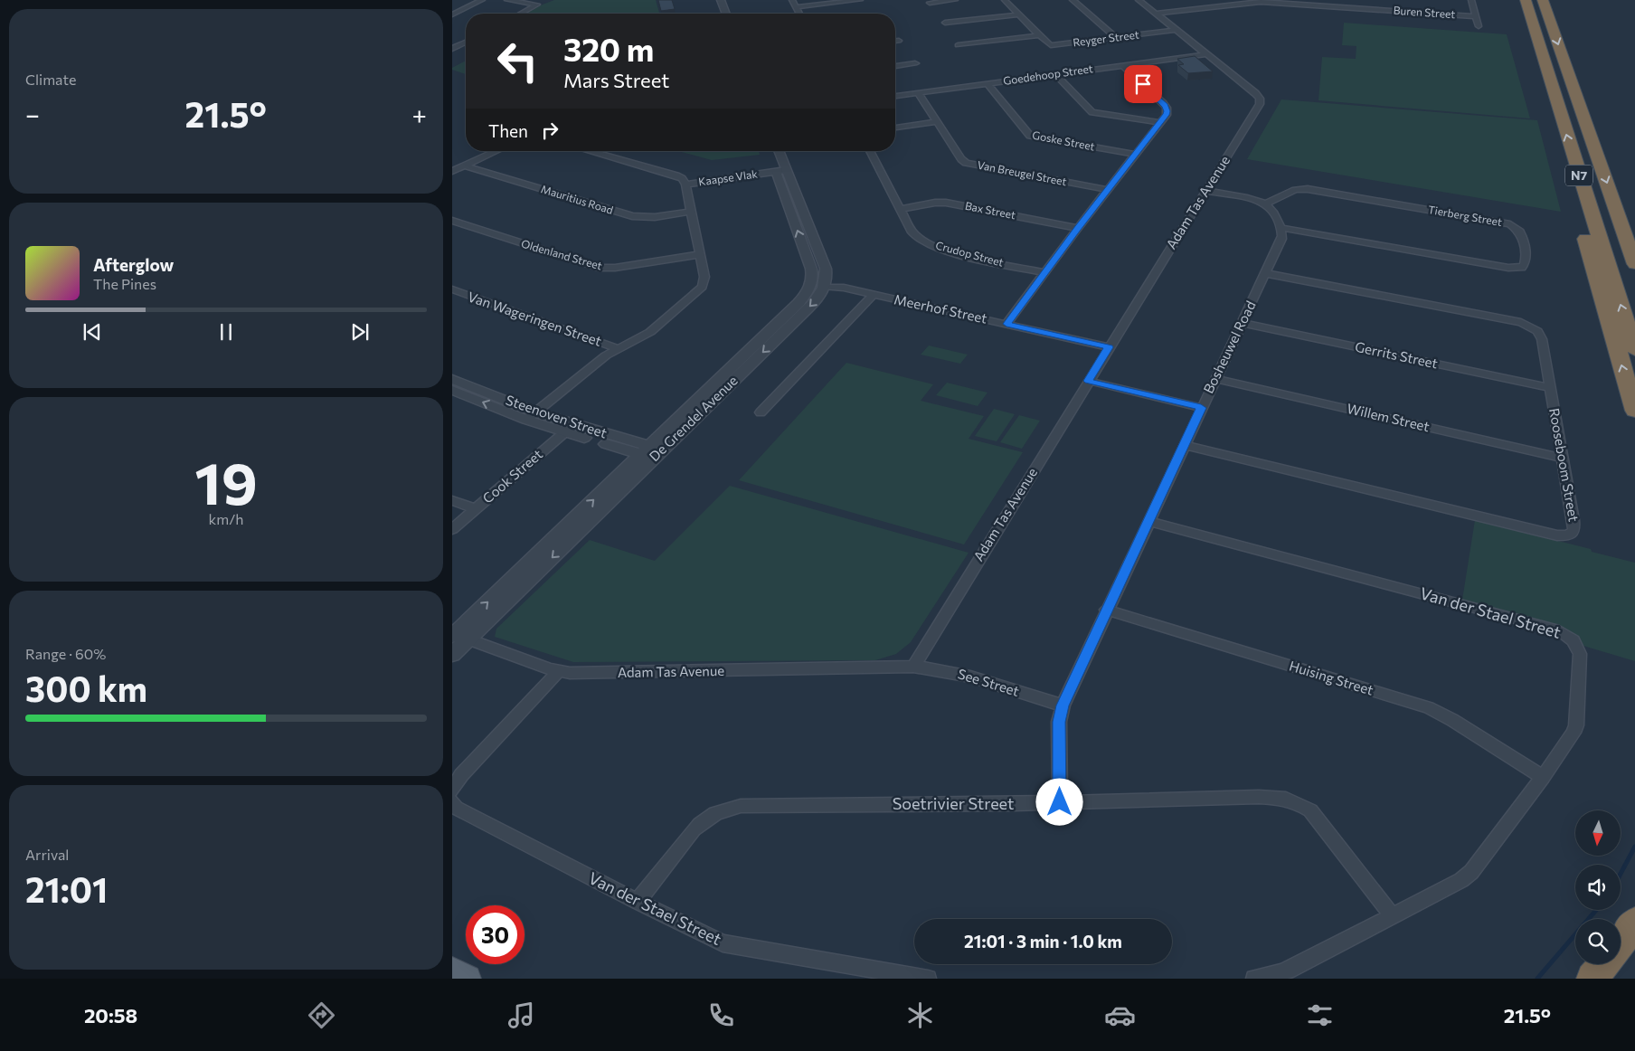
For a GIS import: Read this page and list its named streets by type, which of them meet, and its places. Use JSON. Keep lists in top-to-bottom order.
{
  "streets": {
    "highway": ["N7"],
    "street": [
      "Buren Street",
      "Reyger Street",
      "Goedehoop Street",
      "Goske Street",
      "Van Breugel Street",
      "Kaapse Vlak",
      "Mauritius Road",
      "Adam Tas Avenue",
      "Bax Street",
      "Tierberg Street",
      "Crudop Street",
      "Oldenland Street",
      "Meerhof Street",
      "Van Wageringen Street",
      "Bosheuwel Road",
      "Gerrits Street",
      "Steenoven Street",
      "Willem Street",
      "De Grendel Avenue",
      "Rooseboom Street",
      "Cook Street",
      "Van der Stael Street",
      "Huising Street",
      "See Street",
      "Soetrivier Street"
    ]
  },
  "crossings": [
    ["Buren Street", "Adam Tas Avenue"],
    ["Reyger Street", "Adam Tas Avenue"],
    ["Goedehoop Street", "Goske Street"],
    ["Goedehoop Street", "Van Breugel Street"],
    ["Goedehoop Street", "Adam Tas Avenue"],
    ["Adam Tas Avenue", "Meerhof Street"],
    ["Adam Tas Avenue", "De Grendel Avenue"],
    ["Adam Tas Avenue", "See Street"],
    ["Bax Street", "Crudop Street"],
    ["Tierberg Street", "Bosheuwel Road"],
    ["Meerhof Street", "De Grendel Avenue"],
    ["Bosheuwel Road", "Gerrits Street"],
    ["Bosheuwel Road", "Willem Street"],
    ["Bosheuwel Road", "Rooseboom Street"],
    ["Bosheuwel Road", "Van der Stael Street"],
    ["Bosheuwel Road", "Huising Street"],
    ["Bosheuwel Road", "See Street"],
    ["Bosheuwel Road", "Soetrivier Street"],
    ["Gerrits Street", "Rooseboom Street"],
    ["Steenoven Street", "De Grendel Avenue"],
    ["Steenoven Street", "Cook Street"],
    ["Willem Street", "Rooseboom Street"],
    ["Van der Stael Street", "Huising Street"],
    ["Van der Stael Street", "Soetrivier Street"]
  ],
  "north": "bottom",
  "page": {
    "tile": [
      "Climate",
      ["19", "km/h"],
      ["Range · 60%", "300 km"],
      ["Arrival", "21:01"]
    ],
    "turn": ["320 m", "Mars Street"],
    "heat": ["−", "21.5°", "+"],
    "then": "Then",
    "song": ["Afterglow", "The Pines"],
    "limit": "30",
    "trip": "21:01 · 3 min · 1.0 km",
    "tabs": ["20:58", "21.5°"]
  }
}
